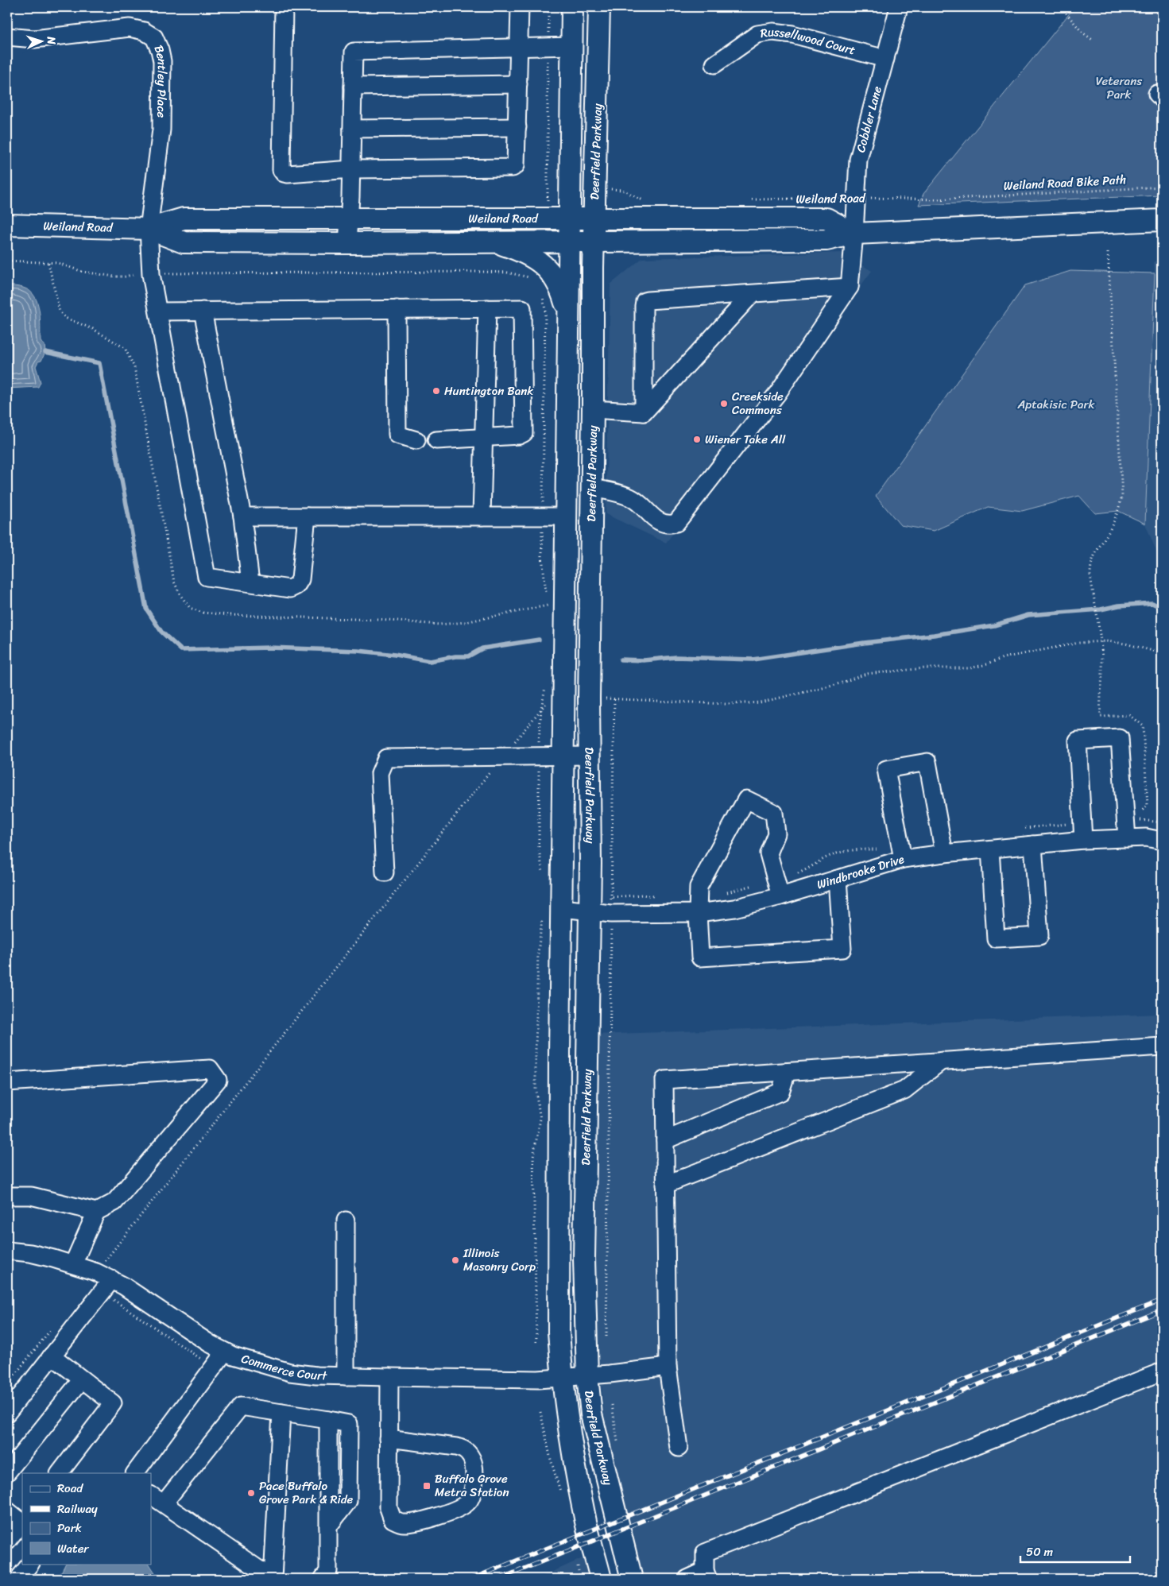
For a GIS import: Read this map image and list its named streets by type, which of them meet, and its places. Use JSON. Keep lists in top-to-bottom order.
{
  "streets": {
    "main road": ["Deerfield Parkway", "Weiland Road"],
    "street": [
      "Russellwood Court",
      "Bentley Place",
      "Cobbler Lane",
      "Windbrooke Drive",
      "Commerce Court"
    ],
    "path": ["Weiland Road Bike Path"]
  },
  "crossings": [
    ["Russellwood Court", "Cobbler Lane"],
    ["Bentley Place", "Weiland Road"],
    ["Cobbler Lane", "Weiland Road"],
    ["Deerfield Parkway", "Weiland Road"],
    ["Deerfield Parkway", "Windbrooke Drive"],
    ["Deerfield Parkway", "Commerce Court"],
    ["Weiland Road Bike Path", "Weiland Road"]
  ],
  "parks": ["Veterans Park", "Aptakisic Park"],
  "places": {
    "other": [
      "Huntington Bank",
      "Creekside Commons",
      "Wiener Take All",
      "Illinois Masonry Corp",
      "Pace Buffalo Grove Park & Ride"
    ],
    "transit": ["Buffalo Grove Metra Station"]
  },
  "legend": [
    "Road",
    "Railway",
    "Park",
    "Water"
  ],
  "scale_bar": "50 m",
  "north": "right"
}
